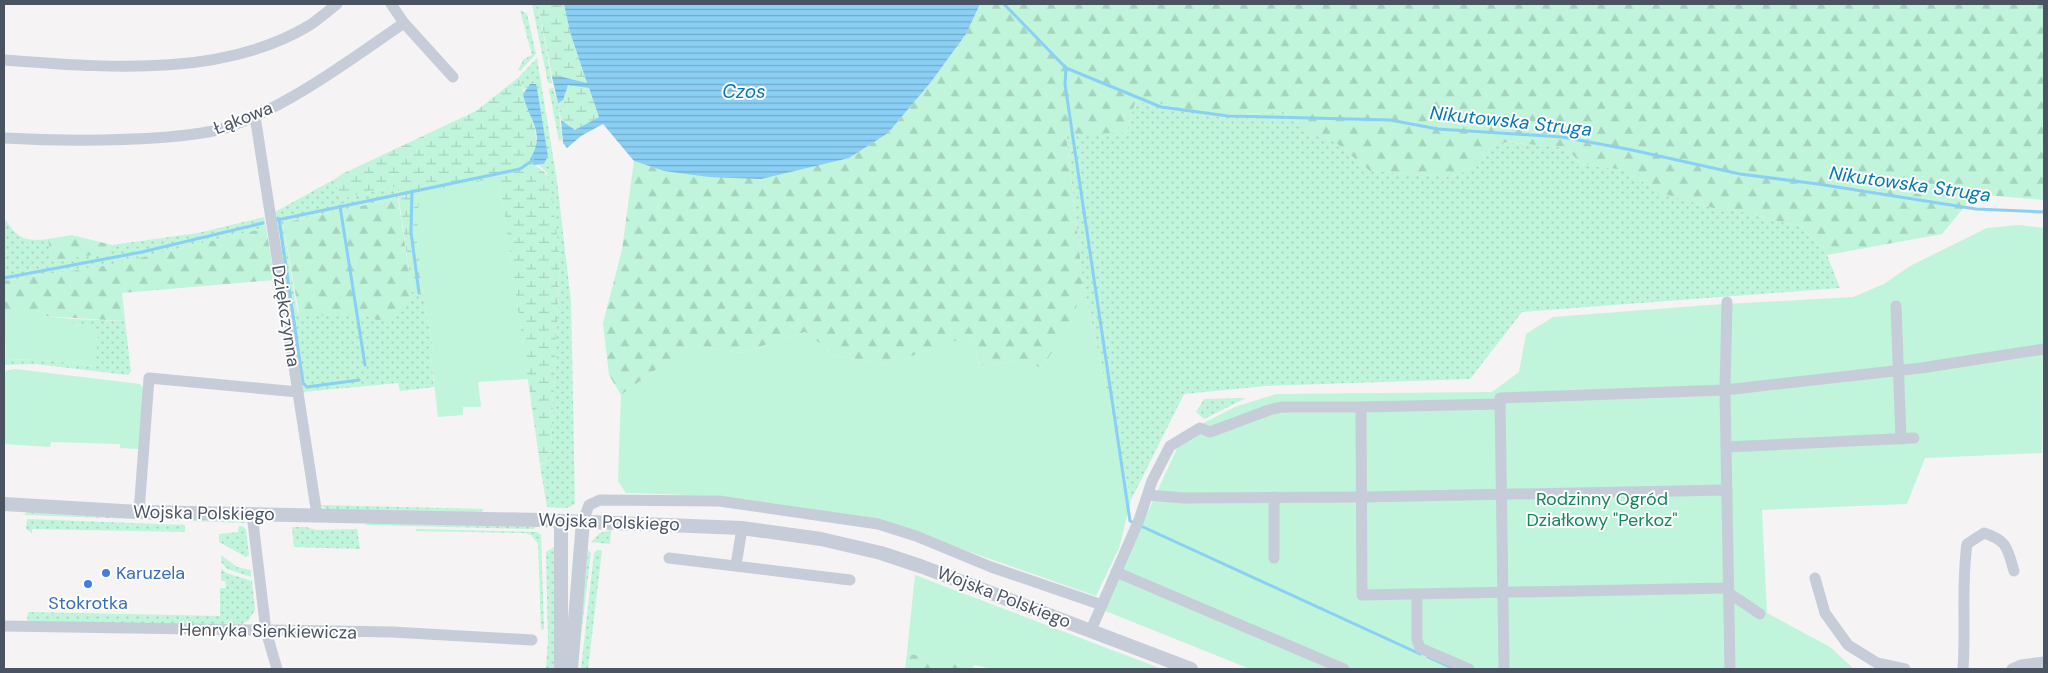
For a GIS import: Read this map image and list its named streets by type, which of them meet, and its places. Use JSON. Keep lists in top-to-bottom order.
{
  "streets": {
    "street": [
      "Łąkowa",
      "Dziękczynna",
      "Wojska Polskiego",
      "Henryka Sienkiewicza"
    ]
  },
  "crossings": [
    ["Łąkowa", "Dziękczynna"],
    ["Dziękczynna", "Wojska Polskiego"]
  ],
  "water": ["Czos", "Nikutowska Struga"],
  "parks": ["Rodzinny Ogród Działkowy \"Perkoz\""],
  "places": ["Karuzela", "Stokrotka"]
}
